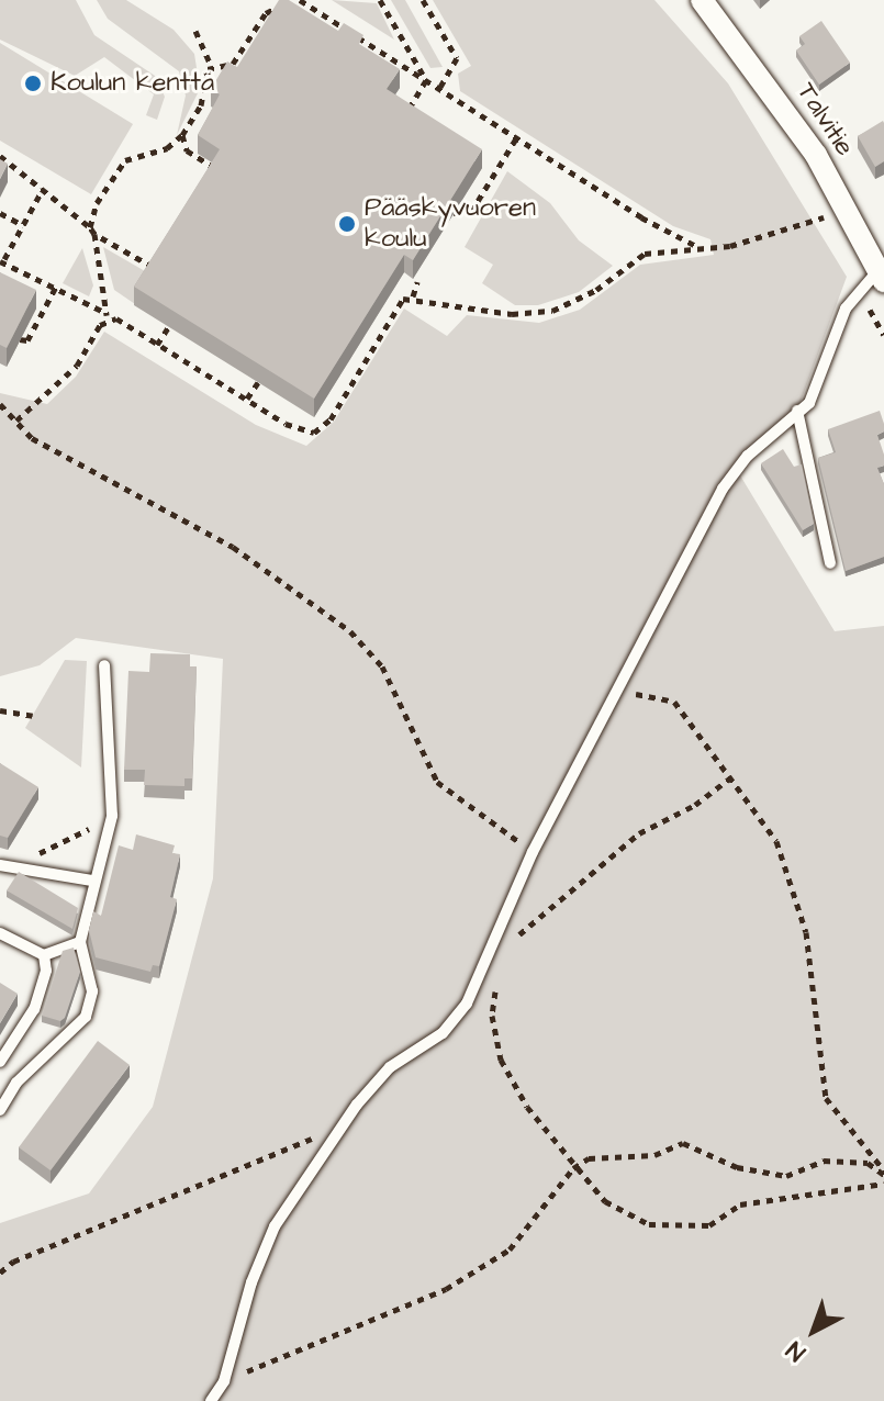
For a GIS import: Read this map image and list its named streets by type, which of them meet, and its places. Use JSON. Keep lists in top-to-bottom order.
{
  "streets": {
    "street": ["Talvitie"]
  },
  "places": ["Koulun kenttä", "Pääskyvuoren koulu"],
  "north": "bottom left"
}
